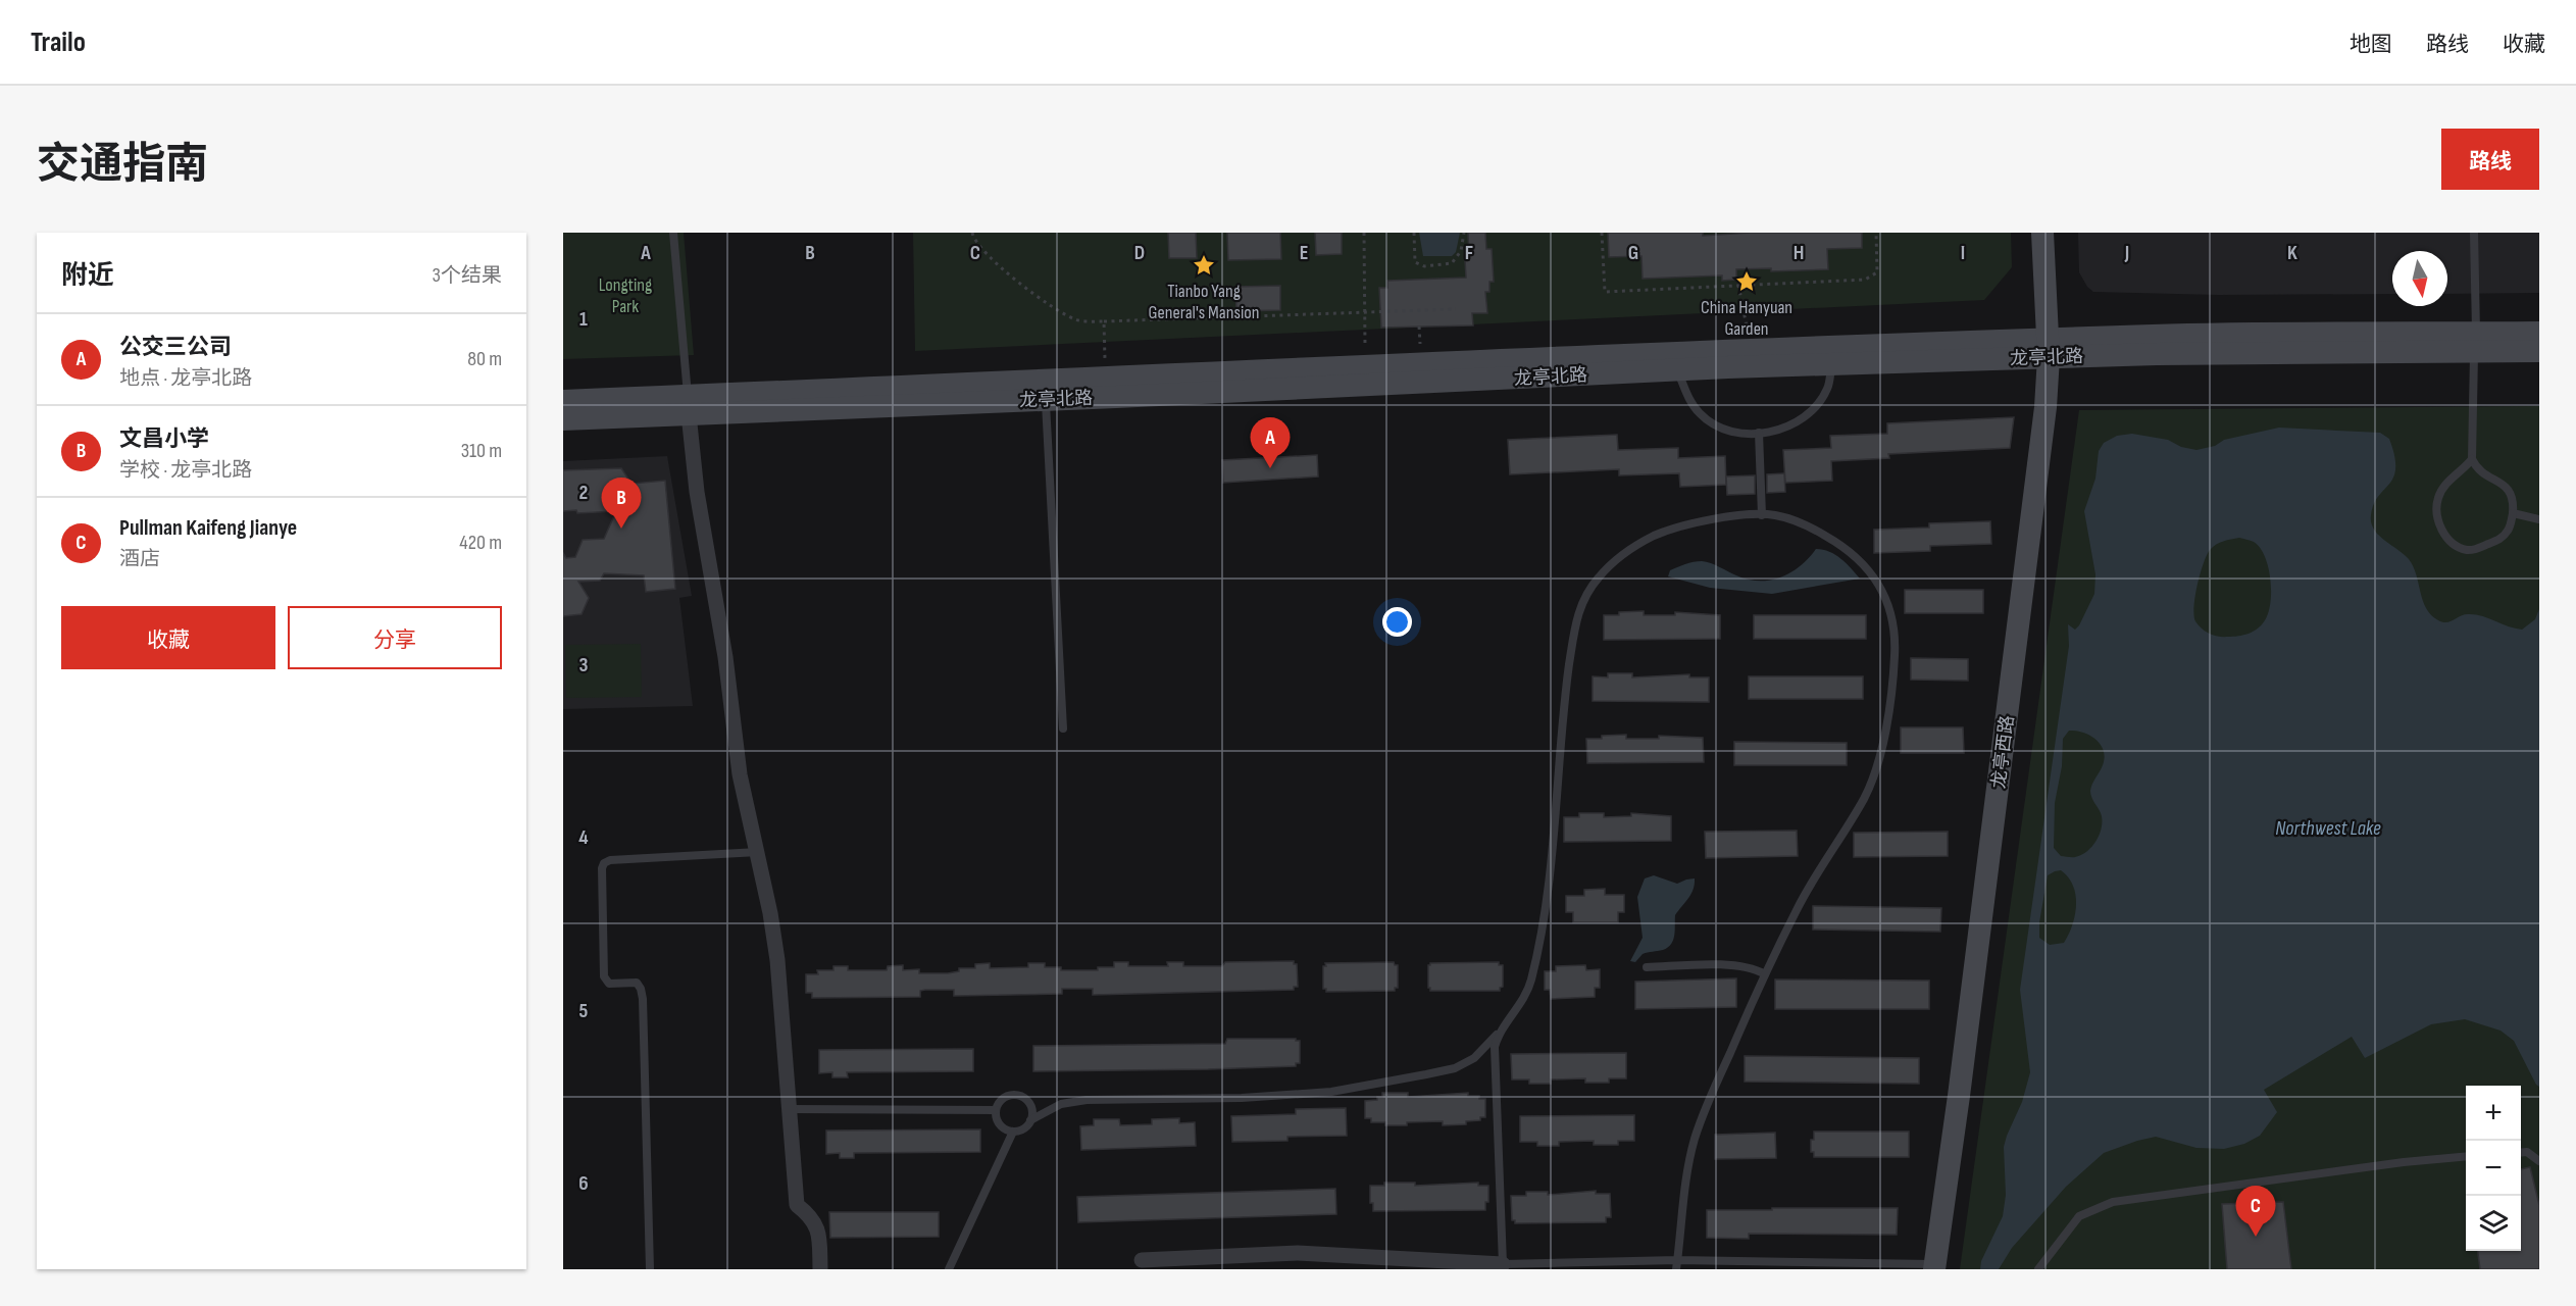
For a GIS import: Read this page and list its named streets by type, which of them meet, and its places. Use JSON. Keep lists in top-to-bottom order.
{
  "streets": {
    "main road": ["龙亭北路", "龙亭西路"]
  },
  "crossings": [
    ["龙亭北路", "龙亭西路"]
  ],
  "water": ["Northwest Lake"],
  "parks": ["Longting Park"],
  "places": {
    "place": ["Tianbo Yang General's Mansion", "China Hanyuan Garden"]
  },
  "north": "bottom",
  "page": {
    "header": "Trailo",
    "nav": ["地图", "路线", "收藏"],
    "title": "交通指南",
    "buttons": [
      "路线",
      ["收藏", "分享"]
    ],
    "heading": ["附近", "3个结果"],
    "list": [
      {
        "mark": "A",
        "name": "公交三公司",
        "note": "地点 · 龙亭北路",
        "value": "80 m"
      },
      {
        "mark": "B",
        "name": "文昌小学",
        "note": "学校 · 龙亭北路",
        "value": "310 m"
      },
      {
        "mark": "C",
        "name": "Pullman Kaifeng Jianye",
        "note": "酒店",
        "value": "420 m"
      }
    ],
    "pins": ["A", "B", "C"],
    "map_buttons": ["+", "−"]
  },
  "grid": {
    "columns": [
      "A",
      "B",
      "C",
      "D",
      "E",
      "F",
      "G",
      "H",
      "I",
      "J",
      "K"
    ],
    "rows": [
      "1",
      "2",
      "3",
      "4",
      "5",
      "6"
    ]
  }
}
